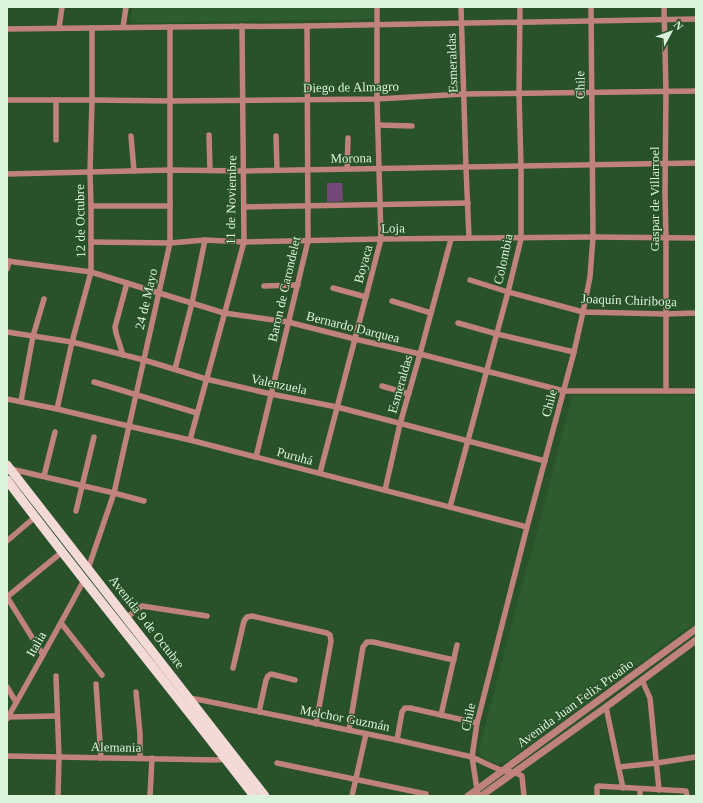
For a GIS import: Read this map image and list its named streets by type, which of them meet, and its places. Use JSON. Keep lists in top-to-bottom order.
{
  "streets": {
    "main road": ["Avenida 9 de Octubre"],
    "street": [
      "Esmeraldas",
      "Chile",
      "Diego de Almagro",
      "Morona",
      "Gaspar de Villarroel",
      "11 de Noviembre",
      "12 de Octubre",
      "Loja",
      "Colombia",
      "Boyaca",
      "Baron de Carondelet",
      "24 de Mayo",
      "Joaquín Chiriboga",
      "Bernardo Darquea",
      "Valenzuela",
      "Puruhá",
      "Italia",
      "Avenida Juan Felix Proaño",
      "Melchor Guzmán",
      "Alemania"
    ]
  },
  "crossings": [
    ["Esmeraldas", "Diego de Almagro"],
    ["Esmeraldas", "Morona"],
    ["Esmeraldas", "Loja"],
    ["Esmeraldas", "Bernardo Darquea"],
    ["Esmeraldas", "Valenzuela"],
    ["Esmeraldas", "Puruhá"],
    ["Chile", "Diego de Almagro"],
    ["Chile", "Morona"],
    ["Chile", "Loja"],
    ["Chile", "Joaquín Chiriboga"],
    ["Chile", "Bernardo Darquea"],
    ["Chile", "Valenzuela"],
    ["Chile", "Puruhá"],
    ["Chile", "Avenida Juan Felix Proaño"],
    ["Chile", "Melchor Guzmán"],
    ["Diego de Almagro", "Gaspar de Villarroel"],
    ["Diego de Almagro", "11 de Noviembre"],
    ["Diego de Almagro", "12 de Octubre"],
    ["Diego de Almagro", "Colombia"],
    ["Diego de Almagro", "Boyaca"],
    ["Diego de Almagro", "Baron de Carondelet"],
    ["Diego de Almagro", "24 de Mayo"],
    ["Morona", "Gaspar de Villarroel"],
    ["Morona", "11 de Noviembre"],
    ["Morona", "12 de Octubre"],
    ["Morona", "Colombia"],
    ["Morona", "Boyaca"],
    ["Morona", "Baron de Carondelet"],
    ["Morona", "24 de Mayo"],
    ["Gaspar de Villarroel", "Loja"],
    ["Gaspar de Villarroel", "Joaquín Chiriboga"],
    ["Gaspar de Villarroel", "Bernardo Darquea"],
    ["11 de Noviembre", "Loja"],
    ["11 de Noviembre", "Bernardo Darquea"],
    ["11 de Noviembre", "Valenzuela"],
    ["11 de Noviembre", "Puruhá"],
    ["12 de Octubre", "Loja"],
    ["12 de Octubre", "Bernardo Darquea"],
    ["12 de Octubre", "Valenzuela"],
    ["12 de Octubre", "Puruhá"],
    ["Loja", "Colombia"],
    ["Loja", "Boyaca"],
    ["Loja", "Baron de Carondelet"],
    ["Loja", "24 de Mayo"],
    ["Colombia", "Joaquín Chiriboga"],
    ["Colombia", "Bernardo Darquea"],
    ["Colombia", "Valenzuela"],
    ["Colombia", "Puruhá"],
    ["Boyaca", "Bernardo Darquea"],
    ["Boyaca", "Valenzuela"],
    ["Boyaca", "Puruhá"],
    ["Baron de Carondelet", "Bernardo Darquea"],
    ["Baron de Carondelet", "Valenzuela"],
    ["Baron de Carondelet", "Puruhá"],
    ["24 de Mayo", "Bernardo Darquea"],
    ["24 de Mayo", "Valenzuela"],
    ["24 de Mayo", "Puruhá"],
    ["24 de Mayo", "Avenida 9 de Octubre"],
    ["Avenida 9 de Octubre", "Italia"],
    ["Avenida 9 de Octubre", "Melchor Guzmán"],
    ["Avenida 9 de Octubre", "Alemania"],
    ["Avenida Juan Felix Proaño", "Melchor Guzmán"]
  ],
  "north": "top right"
}
